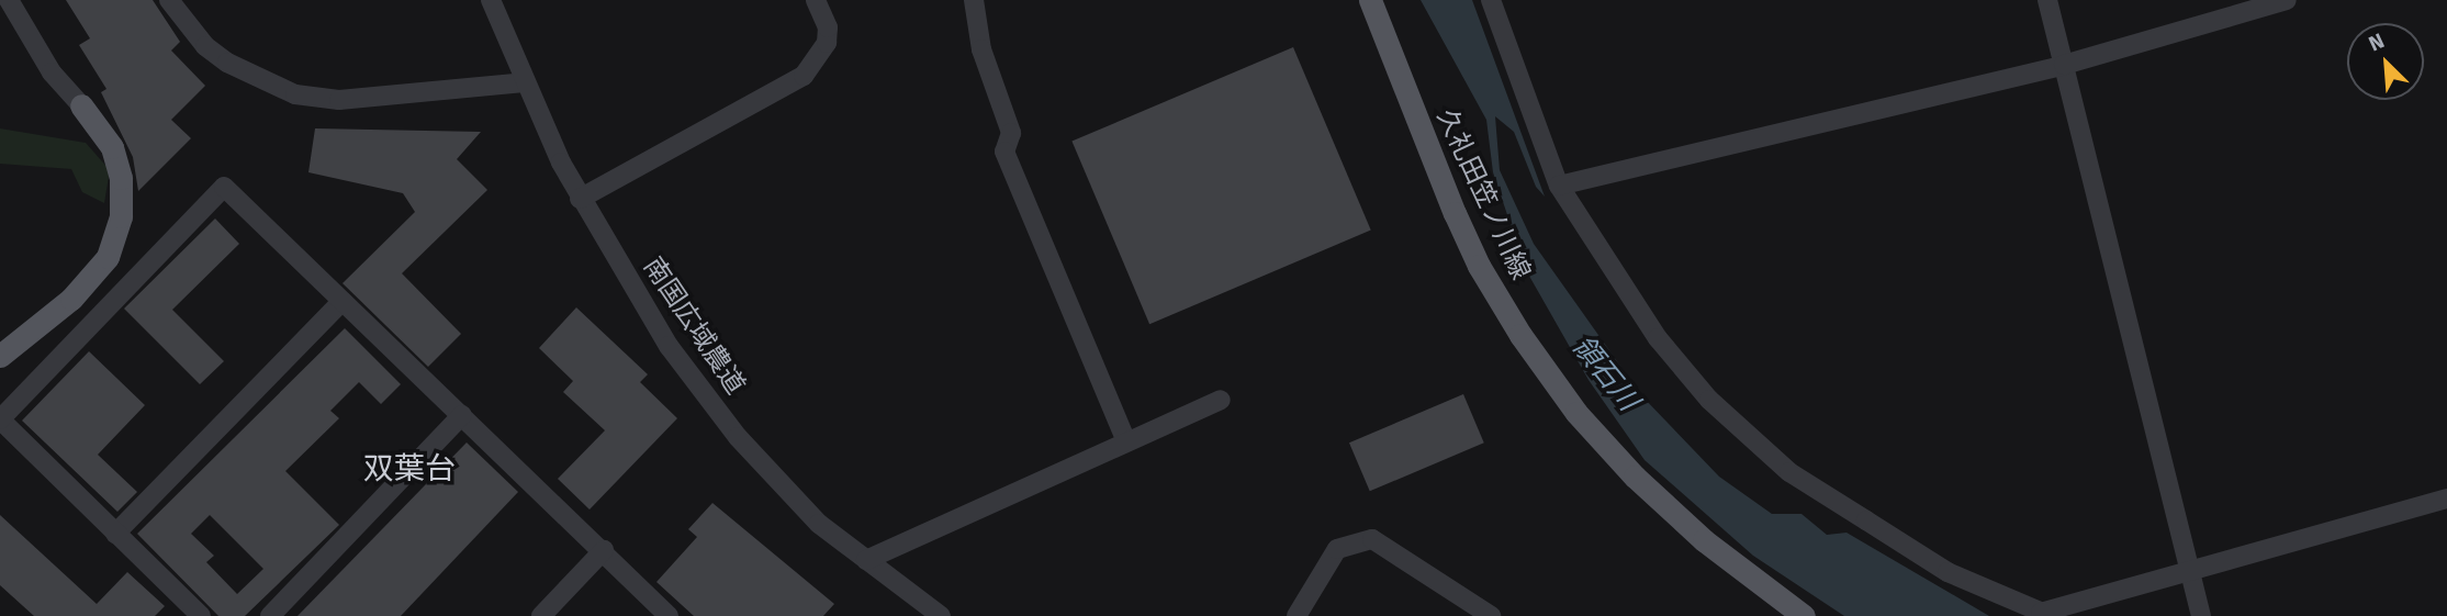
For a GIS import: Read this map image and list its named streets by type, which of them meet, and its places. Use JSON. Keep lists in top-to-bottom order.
{
  "streets": {
    "main road": ["久礼田笠ノ川線"],
    "street": ["南国広域農道"]
  },
  "districts": ["双葉台"],
  "water": ["領石川"],
  "north": "top left"
}
